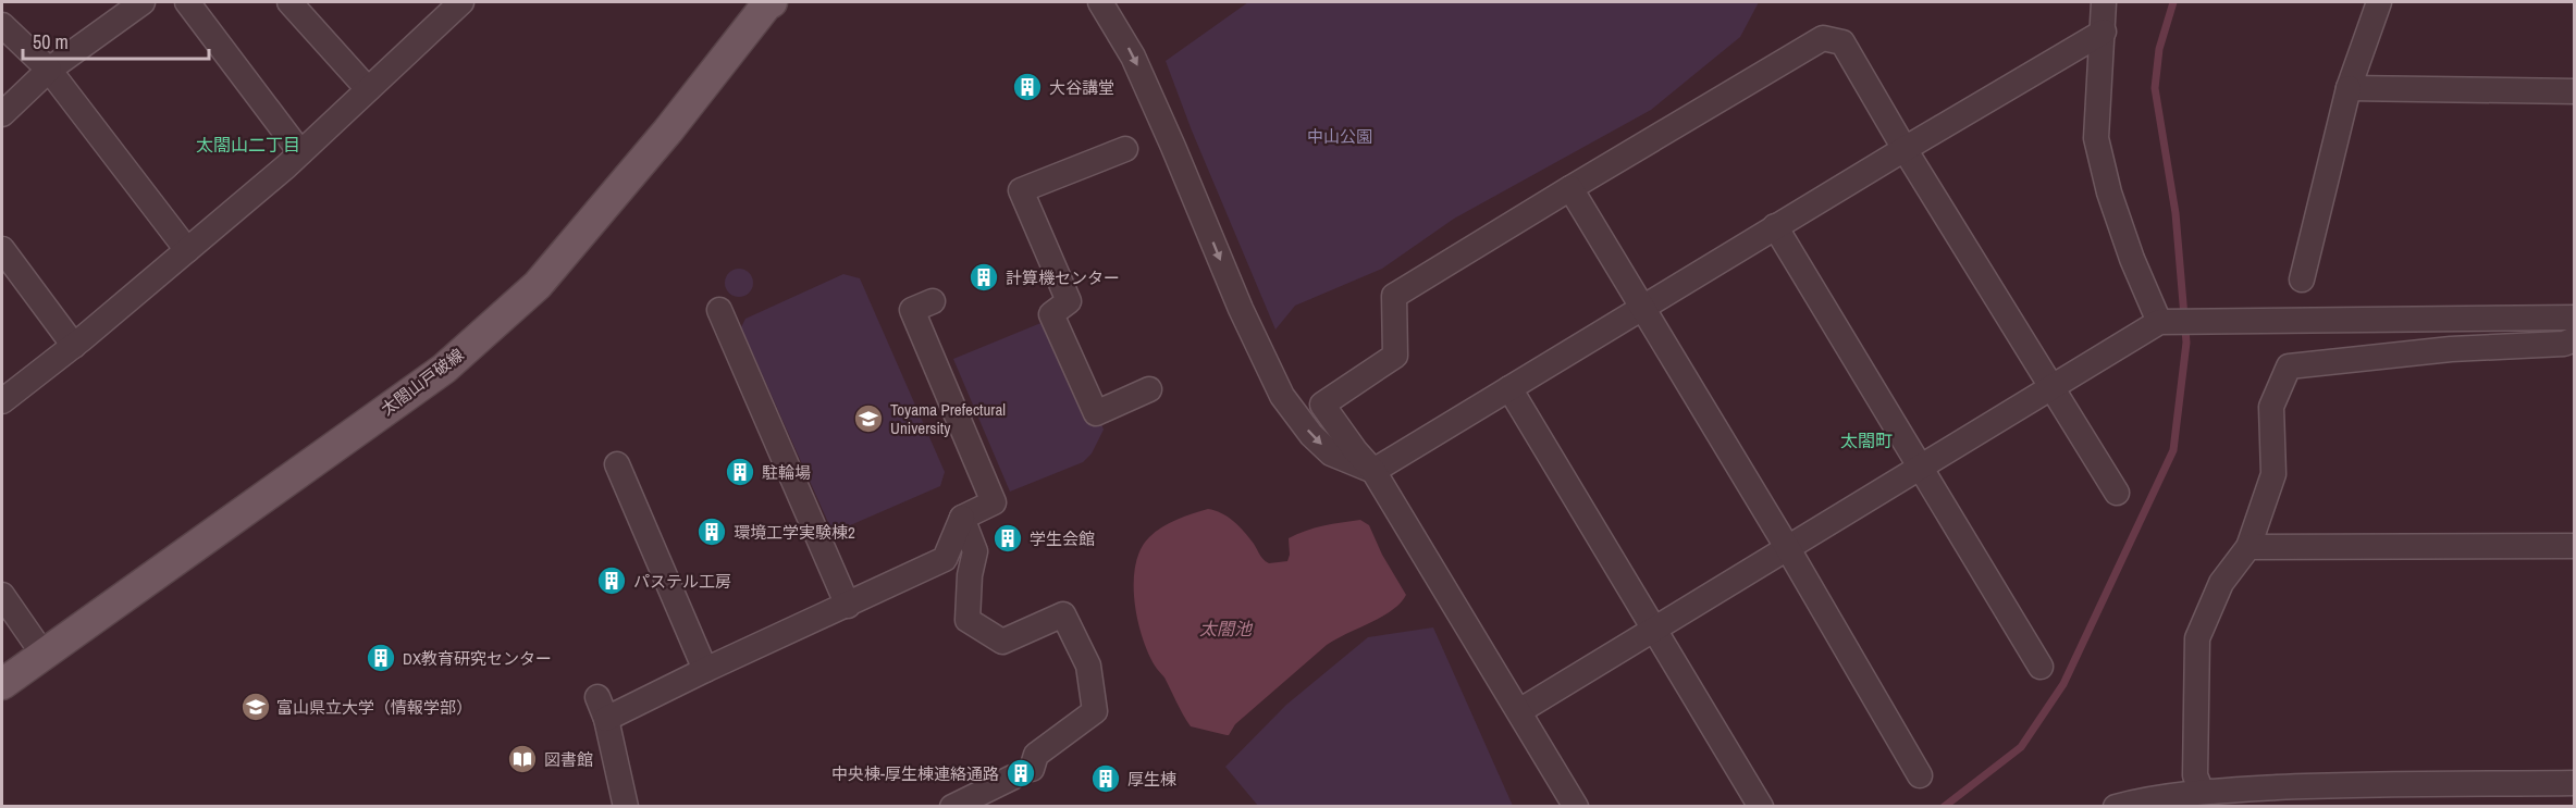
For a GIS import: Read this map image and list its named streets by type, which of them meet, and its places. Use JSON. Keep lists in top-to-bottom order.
{
  "streets": {
    "main road": ["太閤山戸破線"]
  },
  "districts": ["太閤山二丁目", "太閤町"],
  "water": ["太閤池"],
  "parks": ["中山公園"],
  "places": {
    "building": [
      "大谷講堂",
      "計算機センター",
      "駐輪場",
      "環境工学実験棟2",
      "学生会館",
      "パステル工房",
      "DX教育研究センター",
      "中央棟-厚生棟連絡通路",
      "厚生棟"
    ],
    "school or university": ["Toyama Prefectural University", "富山県立大学（情報学部）"],
    "library": ["図書館"]
  },
  "scale_bar": "50 m"
}
